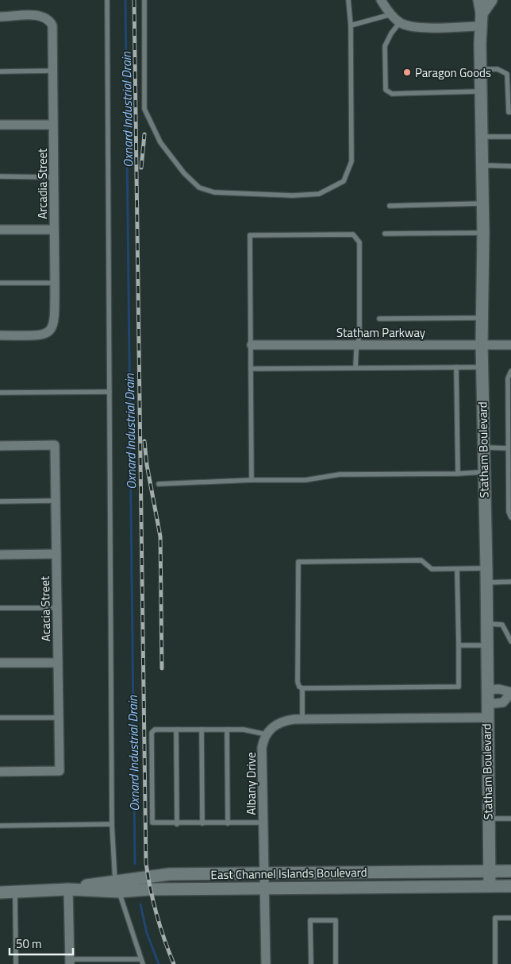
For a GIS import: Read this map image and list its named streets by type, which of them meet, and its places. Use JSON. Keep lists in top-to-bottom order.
{
  "streets": {
    "main road": ["Statham Boulevard", "East Channel Islands Boulevard"],
    "street": [
      "Arcadia Street",
      "Statham Parkway",
      "Acacia Street",
      "Albany Drive"
    ]
  },
  "crossings": [
    ["Statham Parkway", "Statham Boulevard"],
    ["Statham Boulevard", "East Channel Islands Boulevard"],
    ["Albany Drive", "East Channel Islands Boulevard"]
  ],
  "water": ["Oxnard Industrial Drain"],
  "places": ["Paragon Goods"],
  "scale_bar": "50 m"
}
